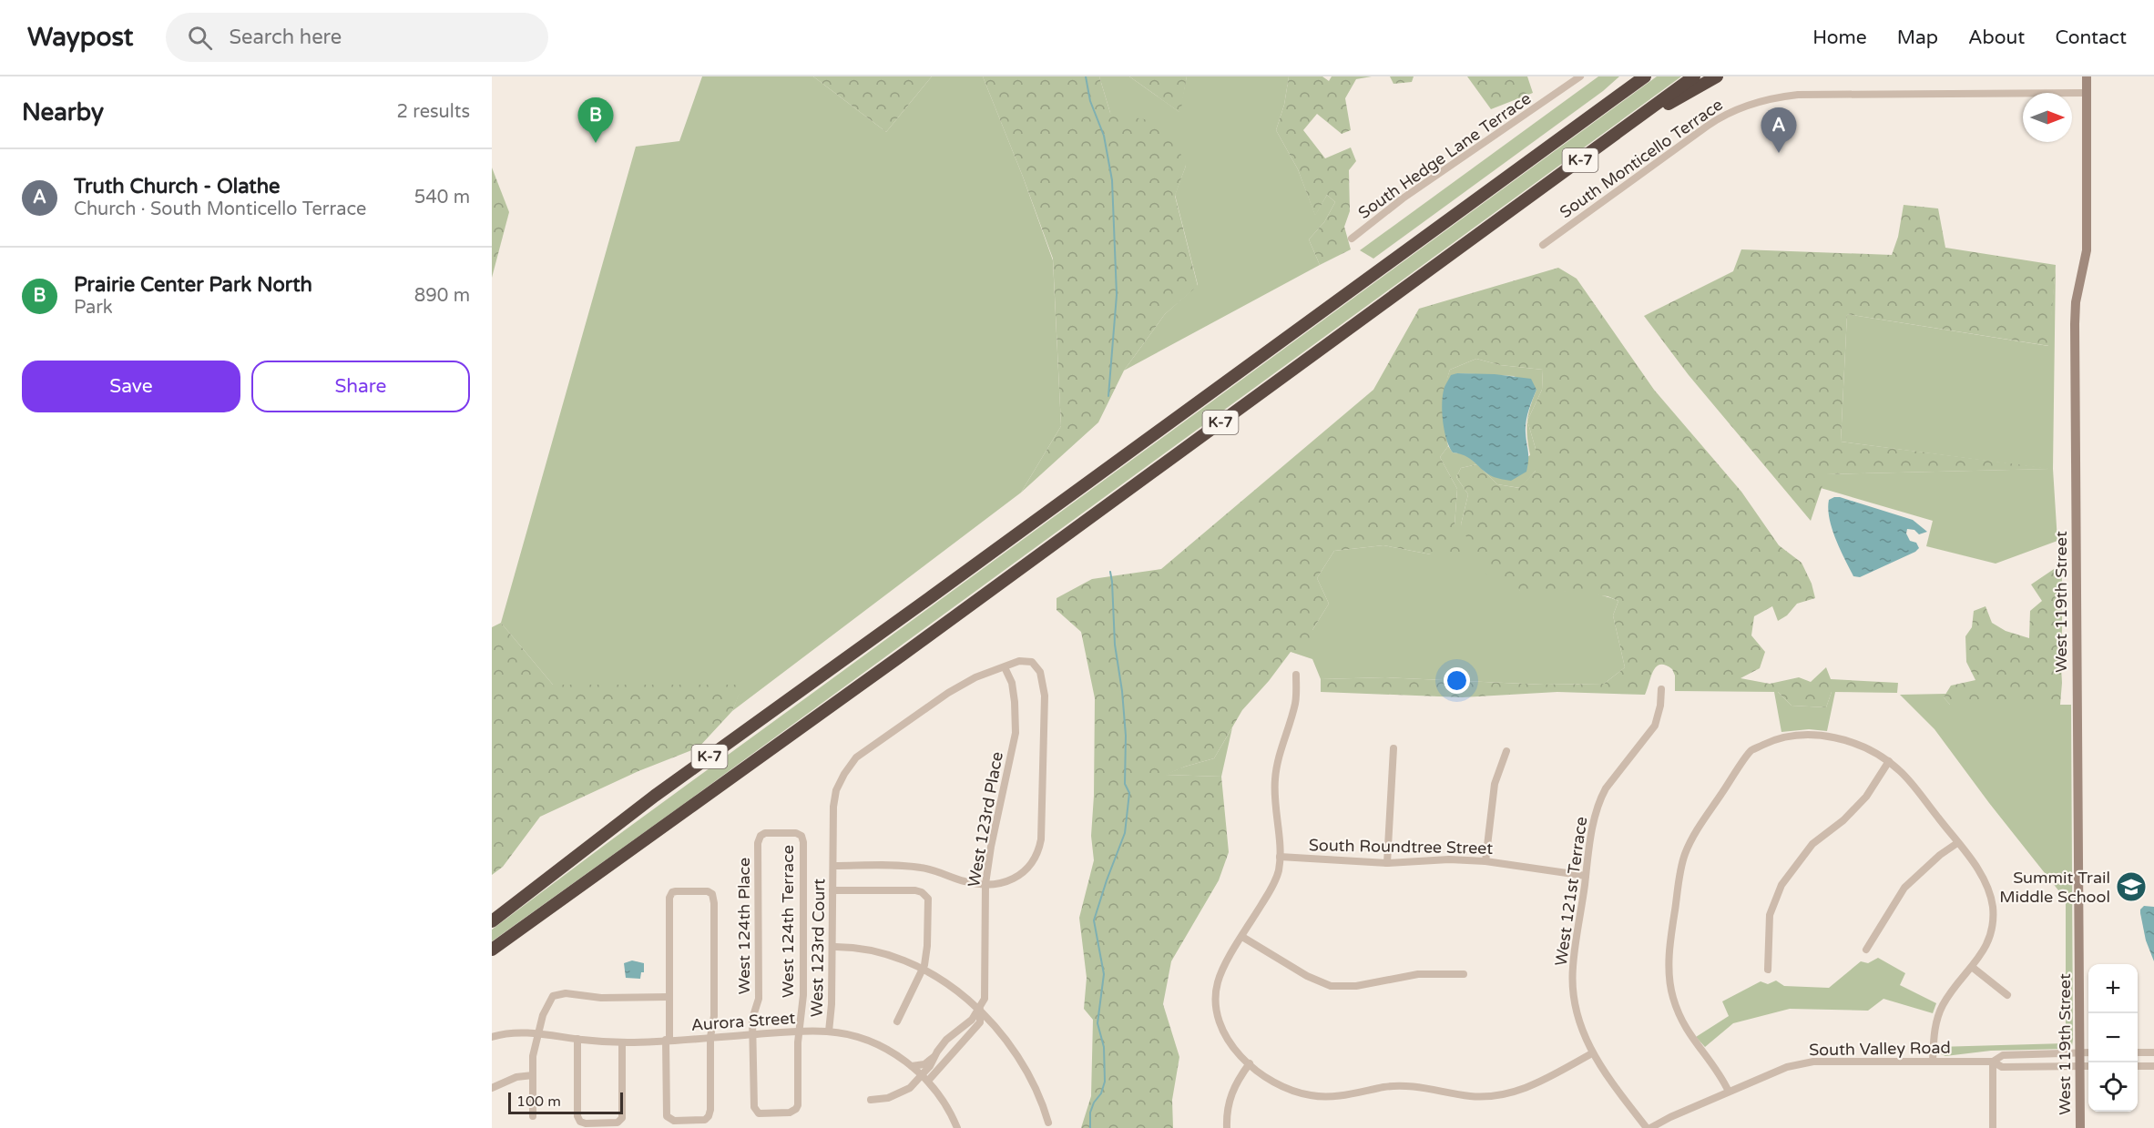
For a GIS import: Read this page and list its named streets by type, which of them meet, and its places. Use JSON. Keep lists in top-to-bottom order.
{
  "streets": {
    "highway": ["K-7"],
    "main road": ["West 119th Street"],
    "street": [
      "South Hedge Lane Terrace",
      "South Monticello Terrace",
      "West 123rd Place",
      "South Roundtree Street",
      "West 121st Terrace",
      "West 124th Terrace",
      "West 124th Place",
      "West 123rd Court",
      "Aurora Street",
      "South Valley Road"
    ]
  },
  "crossings": [
    ["South Monticello Terrace", "West 119th Street"],
    ["West 119th Street", "South Valley Road"],
    ["West 123rd Place", "West 123rd Court"],
    ["West 123rd Place", "Aurora Street"],
    ["South Roundtree Street", "West 121st Terrace"],
    ["West 121st Terrace", "South Valley Road"],
    ["West 124th Terrace", "West 124th Place"],
    ["West 124th Terrace", "Aurora Street"],
    ["West 124th Place", "Aurora Street"],
    ["West 123rd Court", "Aurora Street"]
  ],
  "places": {
    "school or university": ["Summit Trail Middle School"]
  },
  "scale_bar": "100 m",
  "north": "right",
  "page": {
    "header": "Waypost",
    "search": "Search here",
    "nav": [
      "Home",
      "Map",
      "About",
      "Contact"
    ],
    "heading": ["Nearby", "2 results"],
    "pins": ["B", "A"],
    "list": [
      {
        "mark": "A",
        "name": "Truth Church - Olathe",
        "note": "Church · South Monticello Terrace",
        "value": "540 m"
      },
      {
        "mark": "B",
        "name": "Prairie Center Park North",
        "note": "Park",
        "value": "890 m"
      }
    ],
    "buttons": ["Save", "Share"],
    "map_buttons": ["+", "−"],
    "scale": "100 m"
  }
}
